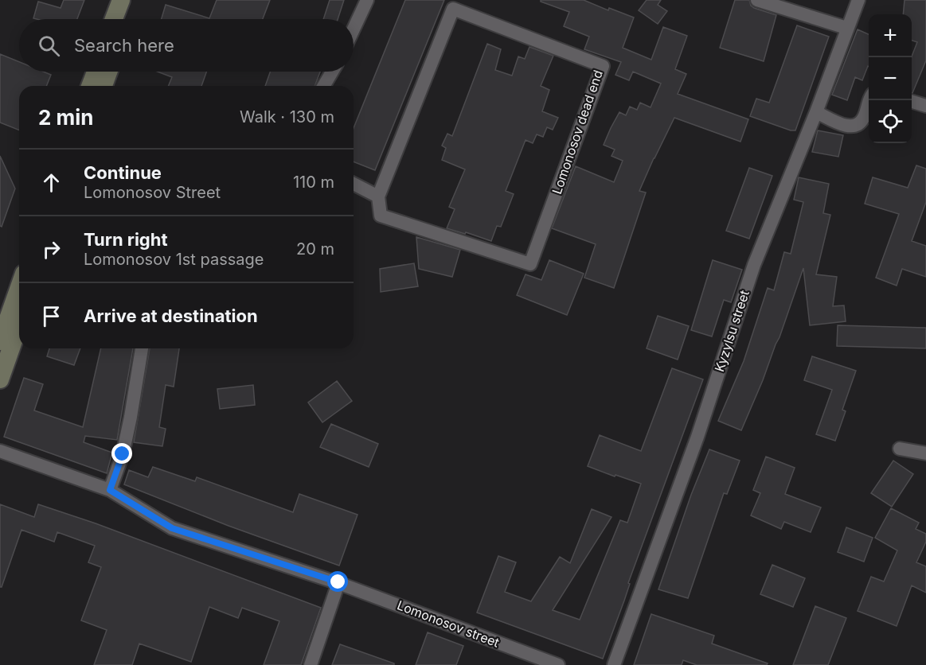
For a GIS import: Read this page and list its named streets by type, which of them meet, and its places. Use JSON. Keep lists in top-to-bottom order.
{
  "streets": {
    "street": ["Lomonosov dead end", "Kyzylsu street", "Lomonosov street"]
  },
  "page": {
    "map_buttons": ["+", "−"],
    "search": "Search here",
    "heading": ["2 min", "Walk · 130 m"],
    "list": [
      ["Continue", "Lomonosov Street", "110 m"],
      ["Turn right", "Lomonosov 1st passage", "20 m"],
      "Arrive at destination"
    ]
  }
}
